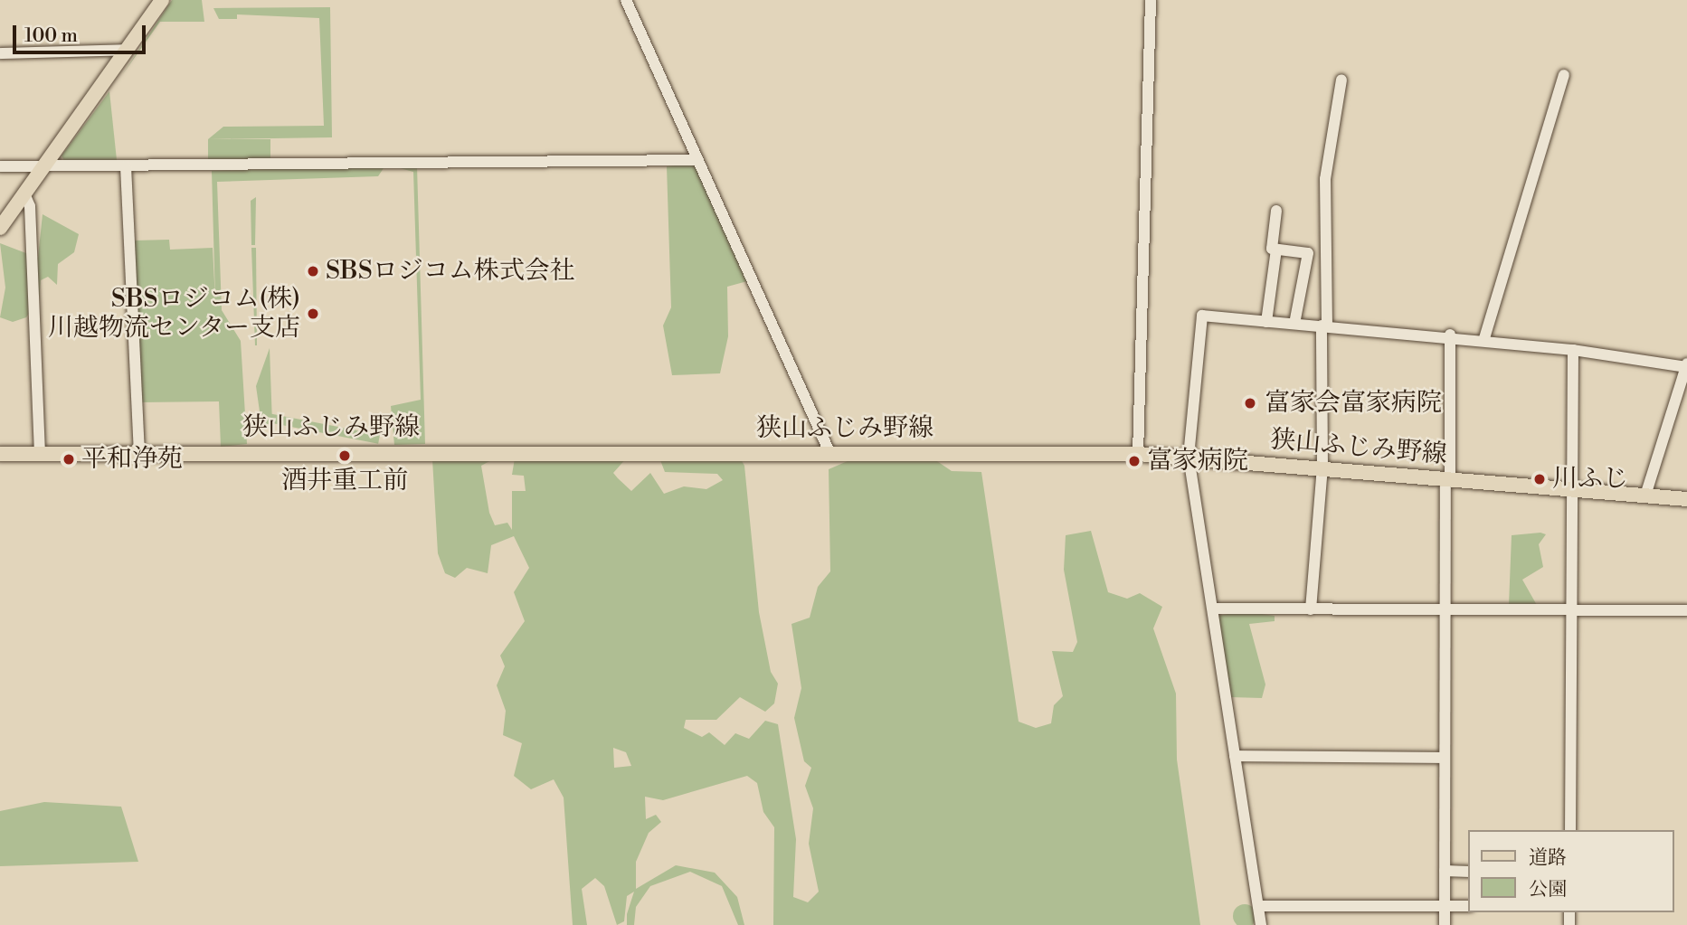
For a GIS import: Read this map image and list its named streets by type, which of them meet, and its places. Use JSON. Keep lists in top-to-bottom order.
{
  "streets": {
    "main road": ["狭山ふじみ野線"]
  },
  "places": [
    "SBSロジコム株式会社",
    "SBSロジコム(株) 川越物流センター支店",
    "富家会富家病院",
    "酒井重工前",
    "平和浄苑",
    "富家病院",
    "川ふじ"
  ],
  "legend": ["道路", "公園"],
  "scale_bar": "100 m"
}
